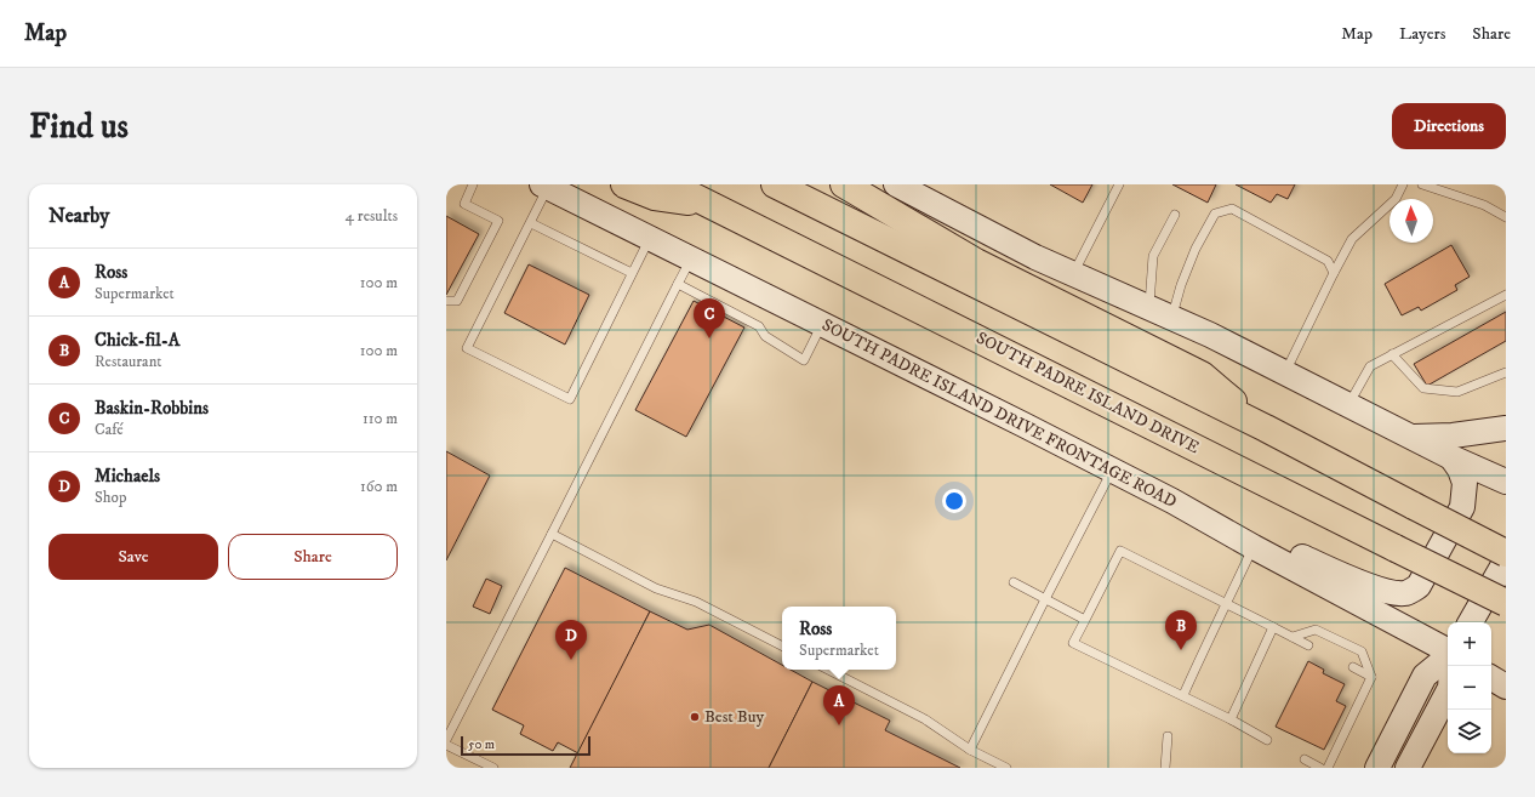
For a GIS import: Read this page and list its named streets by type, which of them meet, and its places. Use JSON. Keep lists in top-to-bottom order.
{
  "streets": {
    "highway": ["SOUTH PADRE ISLAND DRIVE"],
    "main road": ["SOUTH PADRE ISLAND DRIVE FRONTAGE ROAD"]
  },
  "places": ["Best Buy"],
  "scale_bar": "50 m",
  "north": "top",
  "page": {
    "header": "Map",
    "nav": ["Map", "Layers", "Share"],
    "buttons": [
      "Directions",
      ["Save", "Share"]
    ],
    "title": "Find us",
    "heading": ["Nearby", "4 results"],
    "list": [
      {
        "mark": "A",
        "name": "Ross",
        "note": "Supermarket",
        "value": "100 m"
      },
      {
        "mark": "B",
        "name": "Chick-fil-A",
        "note": "Restaurant",
        "value": "100 m"
      },
      {
        "mark": "C",
        "name": "Baskin-Robbins",
        "note": "Café",
        "value": "110 m"
      },
      {
        "mark": "D",
        "name": "Michaels",
        "note": "Shop",
        "value": "160 m"
      }
    ],
    "pins": [
      "C",
      "B",
      "D",
      "A"
    ],
    "popup": ["Ross", "Supermarket"],
    "map_buttons": ["+", "−"],
    "scale": "50 m"
  }
}
